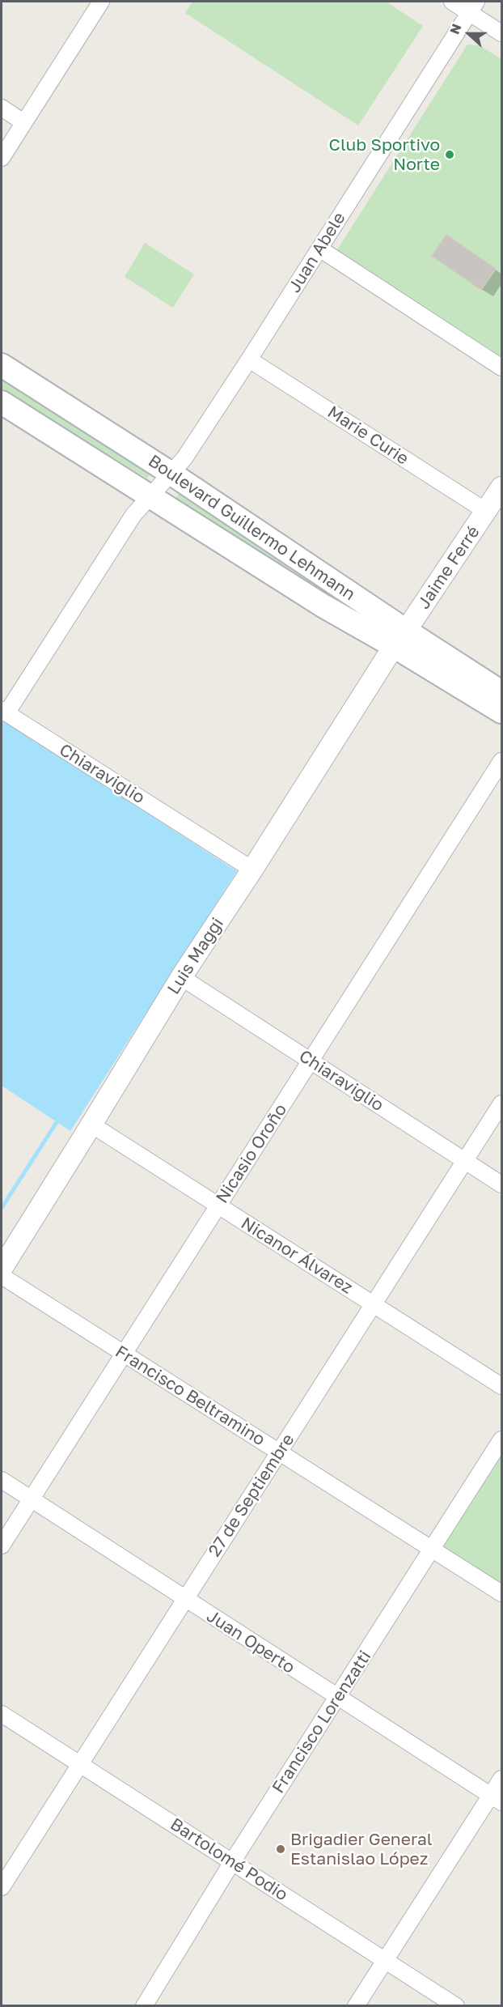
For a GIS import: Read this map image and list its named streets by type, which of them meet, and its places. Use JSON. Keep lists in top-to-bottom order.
{
  "streets": {
    "main road": ["Boulevard Guillermo Lehmann"],
    "street": [
      "Juan Abele",
      "Marie Curie",
      "Jaime Ferré",
      "Chiaraviglio",
      "Luis Maggi",
      "Nicasio Oroño",
      "Nicanor Álvarez",
      "Francisco Beltramino",
      "27 de Septiembre",
      "Juan Operto",
      "Francisco Lorenzatti",
      "Bartolomé Podio"
    ]
  },
  "crossings": [
    ["Juan Abele", "Marie Curie"],
    ["Juan Abele", "Boulevard Guillermo Lehmann"],
    ["Juan Abele", "Chiaraviglio"],
    ["Marie Curie", "Jaime Ferré"],
    ["Boulevard Guillermo Lehmann", "Jaime Ferré"],
    ["Boulevard Guillermo Lehmann", "Luis Maggi"],
    ["Jaime Ferré", "Luis Maggi"],
    ["Chiaraviglio", "Luis Maggi"],
    ["Chiaraviglio", "Nicasio Oroño"],
    ["Chiaraviglio", "27 de Septiembre"],
    ["Luis Maggi", "Nicanor Álvarez"],
    ["Nicasio Oroño", "Nicanor Álvarez"],
    ["Nicasio Oroño", "Francisco Beltramino"],
    ["Nicasio Oroño", "Juan Operto"],
    ["Nicanor Álvarez", "27 de Septiembre"],
    ["Francisco Beltramino", "27 de Septiembre"],
    ["Francisco Beltramino", "Francisco Lorenzatti"],
    ["27 de Septiembre", "Juan Operto"],
    ["27 de Septiembre", "Bartolomé Podio"],
    ["Juan Operto", "Francisco Lorenzatti"],
    ["Francisco Lorenzatti", "Bartolomé Podio"]
  ],
  "places": ["Club Sportivo Norte", "Brigadier General Estanislao López"],
  "north": "left"
}
